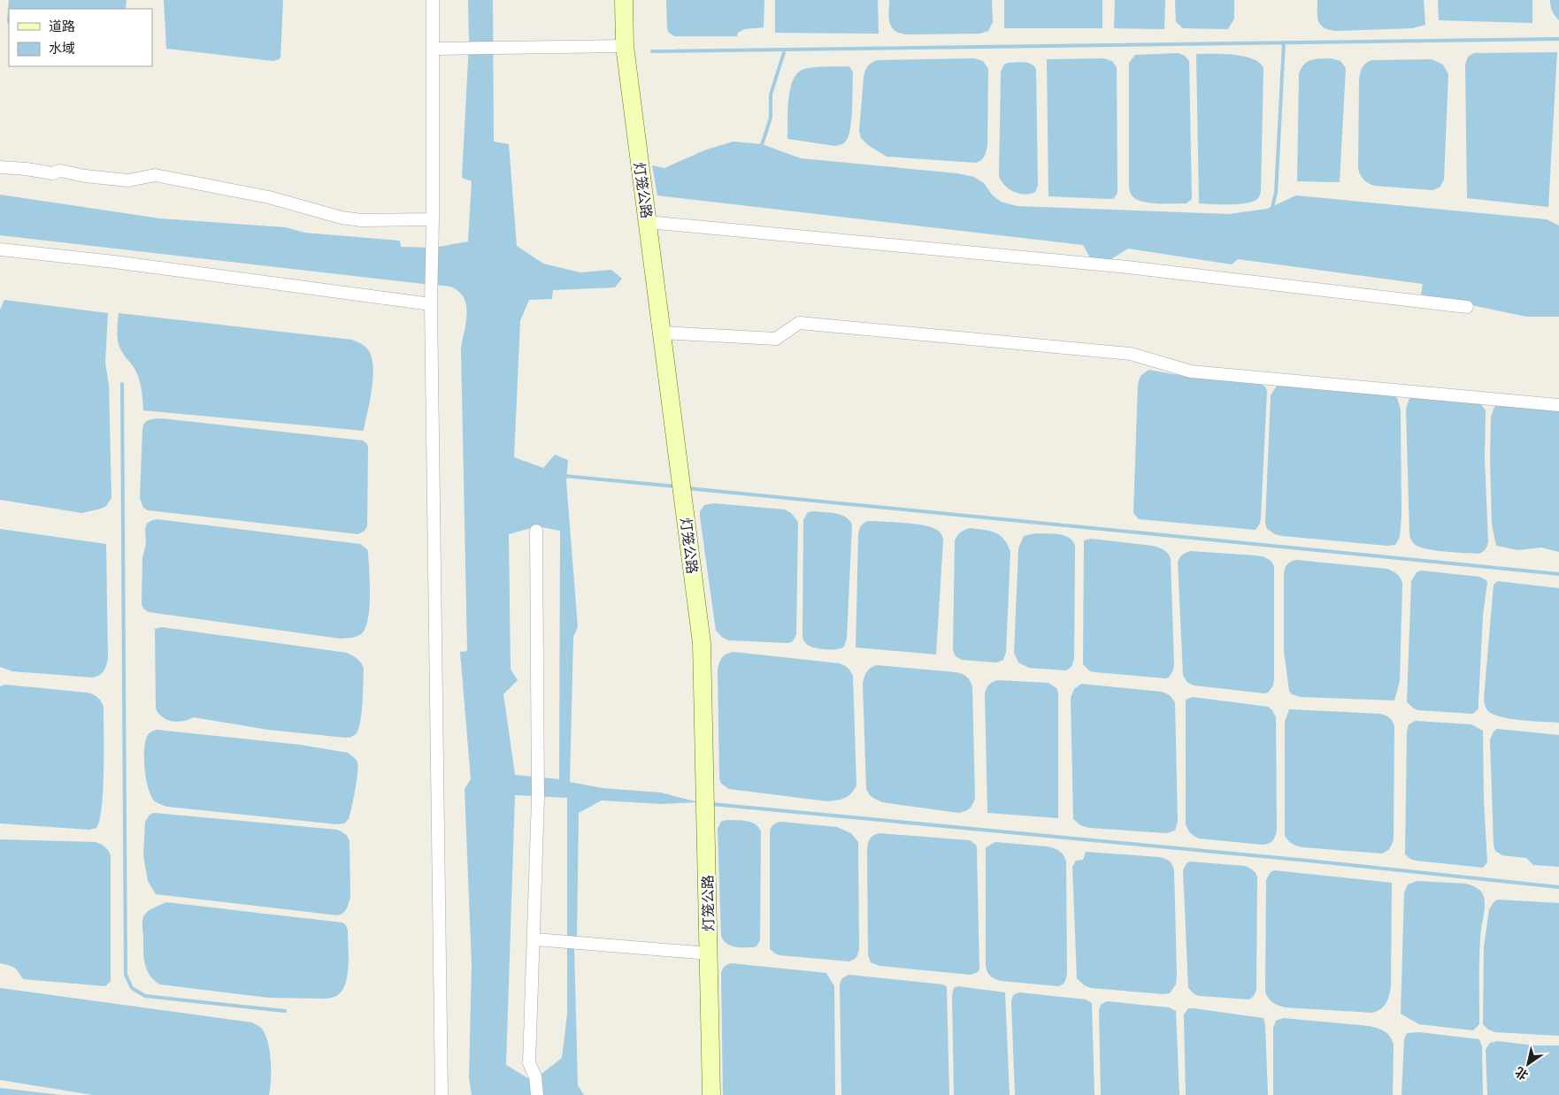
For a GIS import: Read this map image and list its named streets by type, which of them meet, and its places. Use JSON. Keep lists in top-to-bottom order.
{
  "streets": {
    "street": ["灯笼公路"]
  },
  "legend": ["道路", "水域"],
  "north": "bottom left"
}
